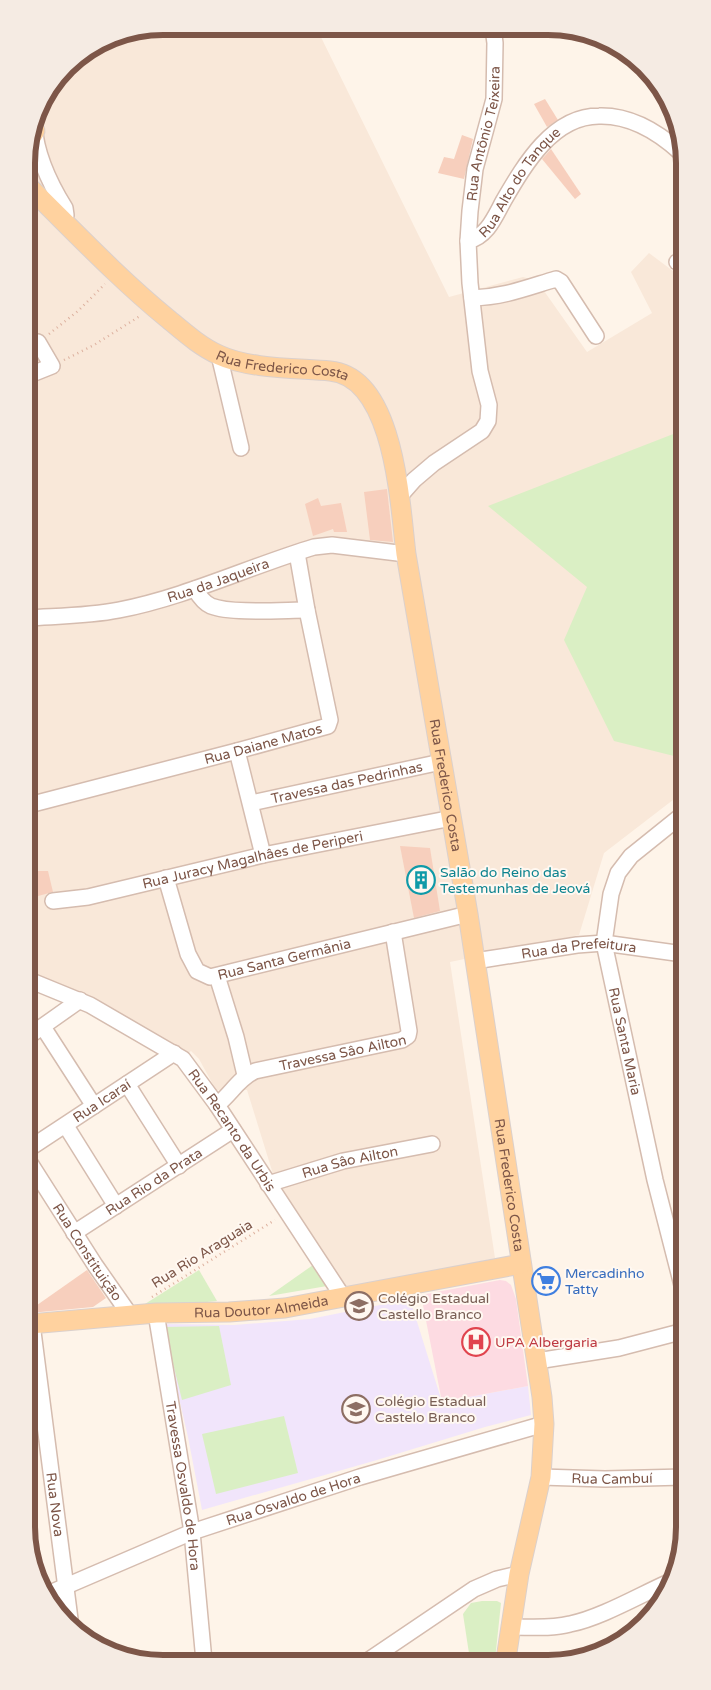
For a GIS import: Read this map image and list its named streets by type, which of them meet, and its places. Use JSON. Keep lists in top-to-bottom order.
{
  "streets": {
    "main road": ["Rua Frederico Costa", "Rua Doutor Almeida"],
    "street": [
      "Rua Antônio Teixeira",
      "Rua Alto do Tanque",
      "Rua da Jaqueira",
      "Rua Daiane Matos",
      "Travessa das Pedrinhas",
      "Rua Juracy Magalhâes de Periperi",
      "Rua da Prefeitura",
      "Rua Santa Germânia",
      "Rua Santa Maria",
      "Travessa Sâo Ailton",
      "Rua Icaraí",
      "Rua Recanto da Urbis",
      "Rua Sâo Ailton",
      "Rua Rio da Prata",
      "Rua Constituição",
      "Rua Cambuí",
      "Travessa Osvaldo de Hora",
      "Rua Osvaldo de Hora",
      "Rua Nova"
    ],
    "path": ["Rua Rio Araguaia"]
  },
  "crossings": [
    ["Rua Antônio Teixeira", "Rua Alto do Tanque"],
    ["Rua Alto do Tanque", "Rua Frederico Costa"],
    ["Rua Frederico Costa", "Rua da Jaqueira"],
    ["Rua Frederico Costa", "Travessa das Pedrinhas"],
    ["Rua Frederico Costa", "Rua Juracy Magalhâes de Periperi"],
    ["Rua Frederico Costa", "Rua da Prefeitura"],
    ["Rua Frederico Costa", "Rua Santa Germânia"],
    ["Rua Frederico Costa", "Rua Doutor Almeida"],
    ["Rua Frederico Costa", "Rua Cambuí"],
    ["Rua Frederico Costa", "Rua Osvaldo de Hora"],
    ["Rua da Jaqueira", "Rua Daiane Matos"],
    ["Rua Juracy Magalhâes de Periperi", "Rua Santa Germânia"],
    ["Rua da Prefeitura", "Rua Santa Maria"],
    ["Rua Santa Germânia", "Travessa Sâo Ailton"],
    ["Rua Icaraí", "Rua Recanto da Urbis"],
    ["Rua Recanto da Urbis", "Rua Sâo Ailton"],
    ["Rua Recanto da Urbis", "Rua Rio da Prata"],
    ["Rua Recanto da Urbis", "Rua Rio Araguaia"],
    ["Rua Recanto da Urbis", "Rua Doutor Almeida"],
    ["Rua Rio da Prata", "Rua Constituição"],
    ["Rua Constituição", "Rua Rio Araguaia"],
    ["Rua Constituição", "Rua Doutor Almeida"],
    ["Rua Rio Araguaia", "Rua Doutor Almeida"],
    ["Rua Doutor Almeida", "Travessa Osvaldo de Hora"],
    ["Travessa Osvaldo de Hora", "Rua Osvaldo de Hora"],
    ["Rua Osvaldo de Hora", "Rua Nova"]
  ],
  "places": {
    "building": ["Salão do Reino das Testemunhas de Jeová"],
    "supermarket": ["Mercadinho Tatty"],
    "school or university": ["Colégio Estadual Castello Branco", "Colégio Estadual Castelo Branco"],
    "hospital": ["UPA Albergaria"]
  }
}
